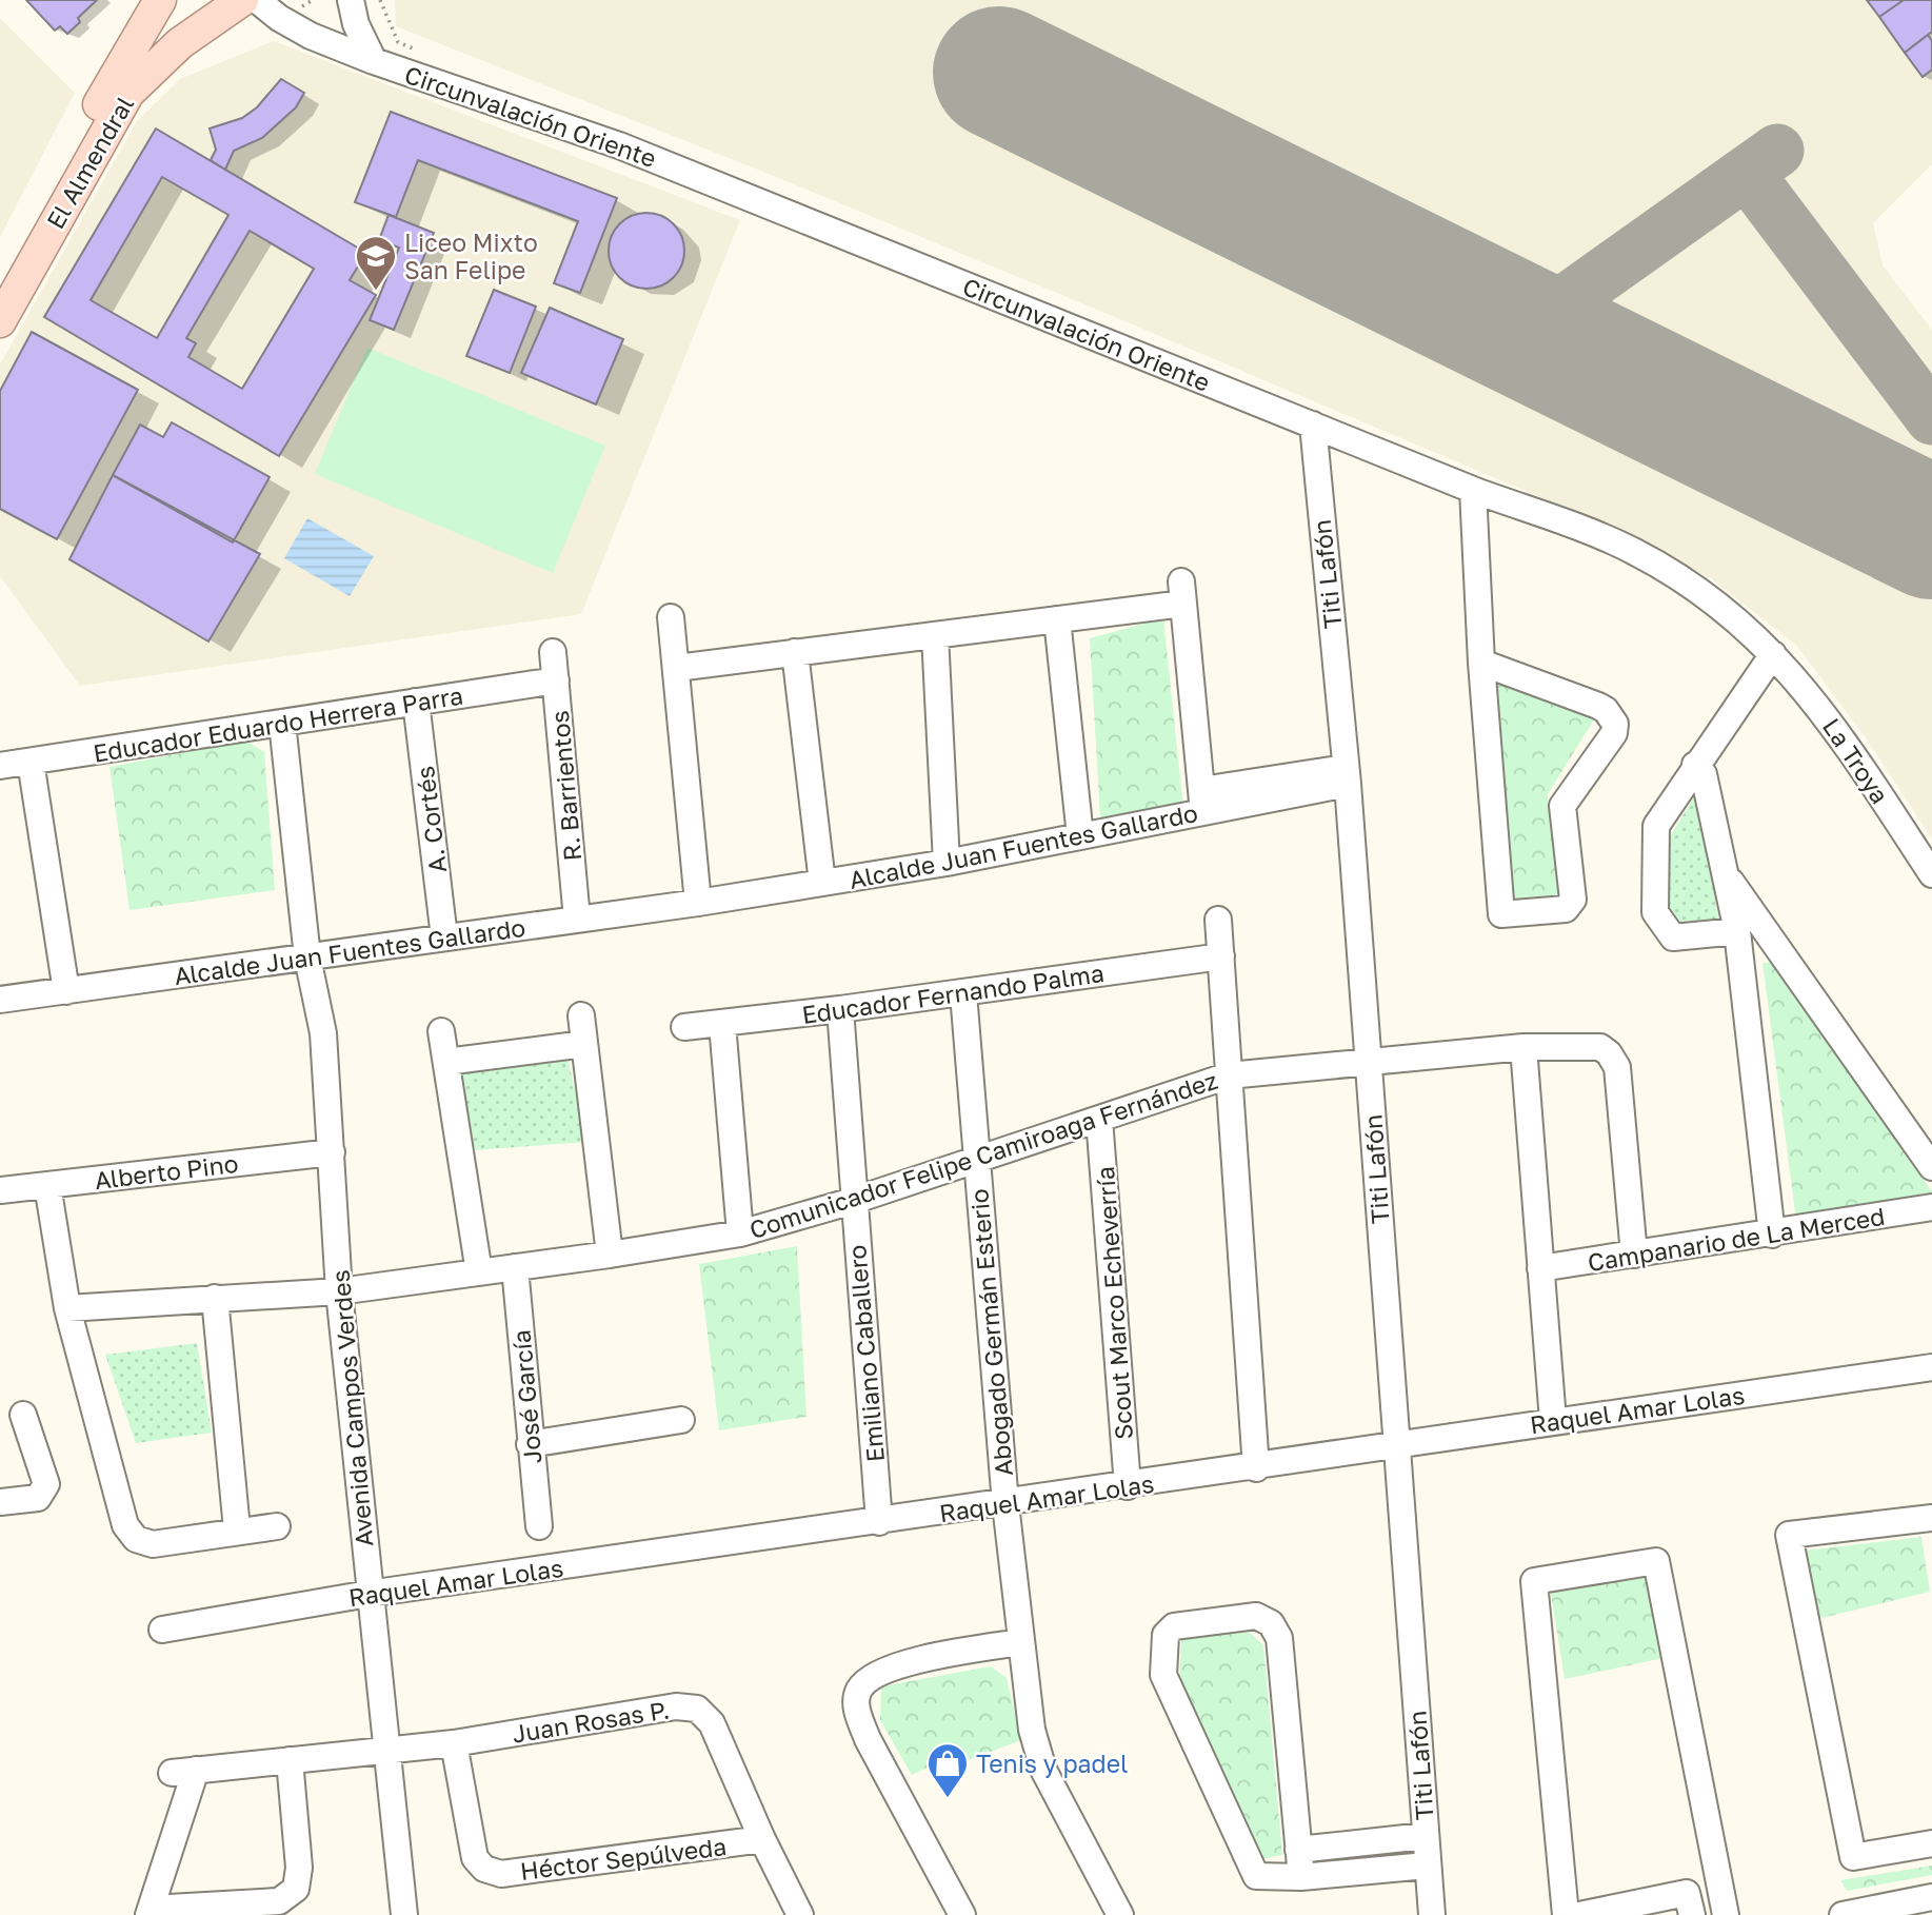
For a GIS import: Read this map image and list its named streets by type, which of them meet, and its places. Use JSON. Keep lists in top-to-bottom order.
{
  "streets": {
    "main road": ["El Almendral"],
    "street": [
      "Circunvalación Oriente",
      "Titi Lafón",
      "Educador Eduardo Herrera Parra",
      "La Troya",
      "R. Barrientos",
      "A. Cortés",
      "Alcalde Juan Fuentes Gallardo",
      "Educador Fernando Palma",
      "Comunicador Felipe Camiroaga Fernández",
      "Alberto Pino",
      "Campanario de La Merced",
      "Scout Marco Echeverría",
      "Abogado Germán Esterio",
      "Emiliano Caballero",
      "José García",
      "Avenida Campos Verdes",
      "Raquel Amar Lolas",
      "Juan Rosas P.",
      "Héctor Sepúlveda"
    ]
  },
  "crossings": [
    ["Circunvalación Oriente", "Titi Lafón"],
    ["Circunvalación Oriente", "La Troya"],
    ["Titi Lafón", "Alcalde Juan Fuentes Gallardo"],
    ["Titi Lafón", "Comunicador Felipe Camiroaga Fernández"],
    ["Titi Lafón", "Raquel Amar Lolas"],
    ["Educador Eduardo Herrera Parra", "R. Barrientos"],
    ["Educador Eduardo Herrera Parra", "A. Cortés"],
    ["Educador Eduardo Herrera Parra", "Avenida Campos Verdes"],
    ["R. Barrientos", "Alcalde Juan Fuentes Gallardo"],
    ["A. Cortés", "Alcalde Juan Fuentes Gallardo"],
    ["Alcalde Juan Fuentes Gallardo", "Avenida Campos Verdes"],
    ["Educador Fernando Palma", "Abogado Germán Esterio"],
    ["Educador Fernando Palma", "Emiliano Caballero"],
    ["Comunicador Felipe Camiroaga Fernández", "Campanario de La Merced"],
    ["Comunicador Felipe Camiroaga Fernández", "Scout Marco Echeverría"],
    ["Comunicador Felipe Camiroaga Fernández", "Abogado Germán Esterio"],
    ["Comunicador Felipe Camiroaga Fernández", "Emiliano Caballero"],
    ["Comunicador Felipe Camiroaga Fernández", "José García"],
    ["Comunicador Felipe Camiroaga Fernández", "Avenida Campos Verdes"],
    ["Alberto Pino", "Avenida Campos Verdes"],
    ["Scout Marco Echeverría", "Raquel Amar Lolas"],
    ["Abogado Germán Esterio", "Raquel Amar Lolas"],
    ["Emiliano Caballero", "Raquel Amar Lolas"],
    ["Avenida Campos Verdes", "Raquel Amar Lolas"],
    ["Avenida Campos Verdes", "Juan Rosas P."],
    ["Juan Rosas P.", "Héctor Sepúlveda"]
  ],
  "places": {
    "school or university": ["Liceo Mixto San Felipe"],
    "shop": ["Tenis y padel"]
  }
}
